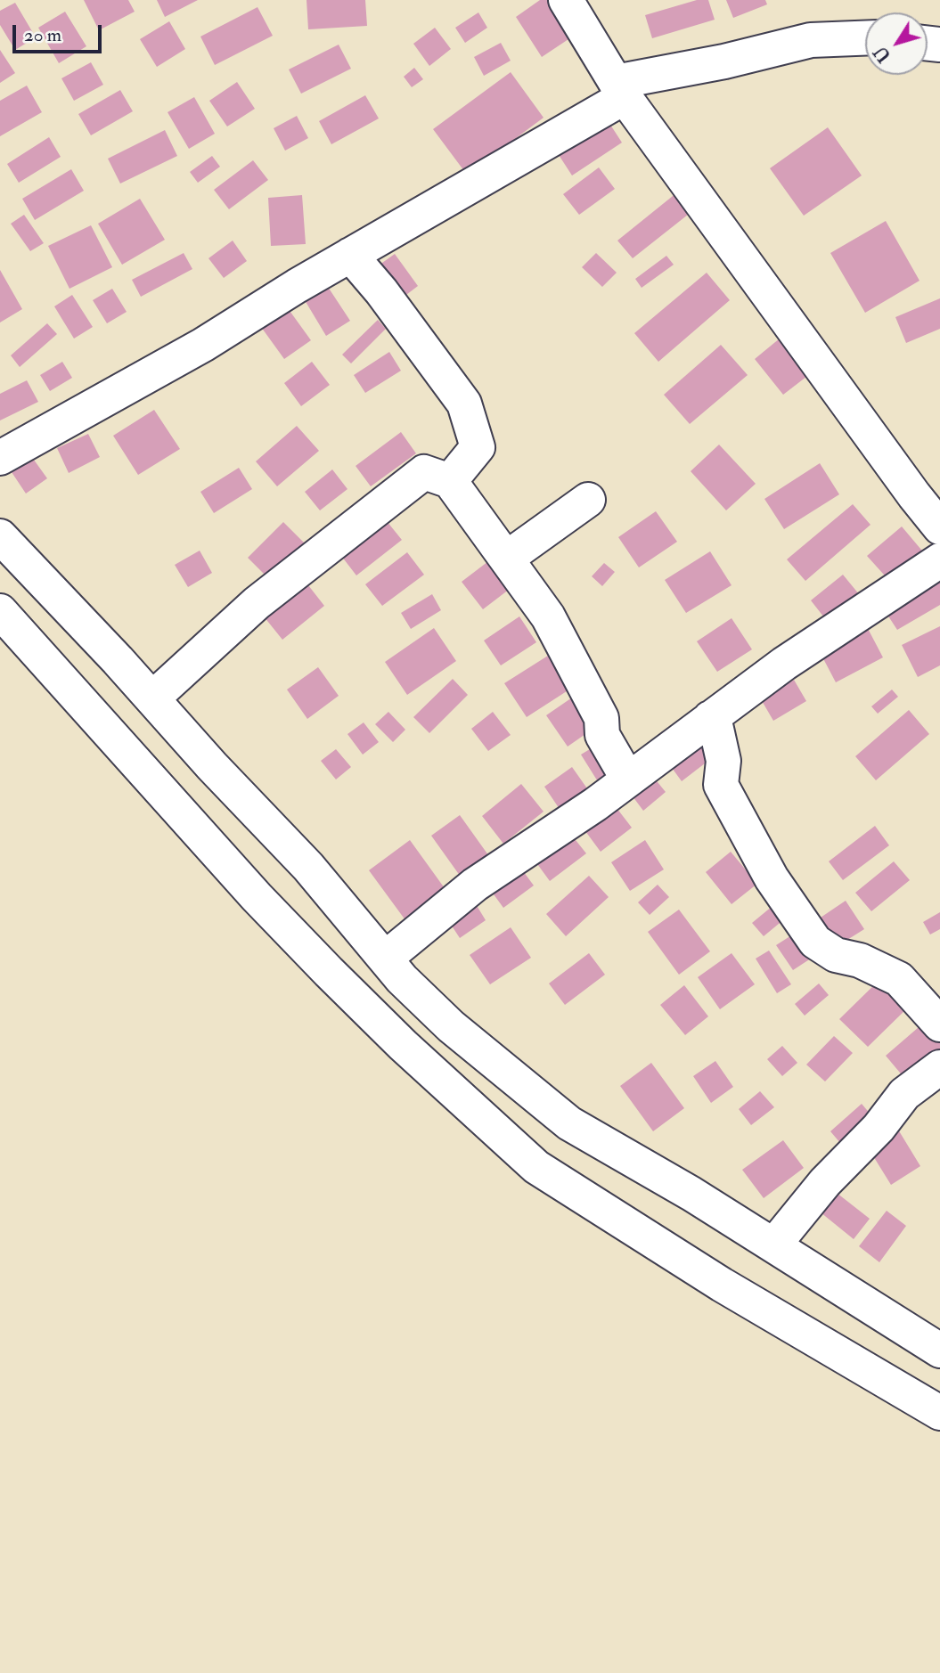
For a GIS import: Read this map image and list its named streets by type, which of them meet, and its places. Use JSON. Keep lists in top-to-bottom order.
{
  "scale_bar": "20 m",
  "north": "bottom left"
}
